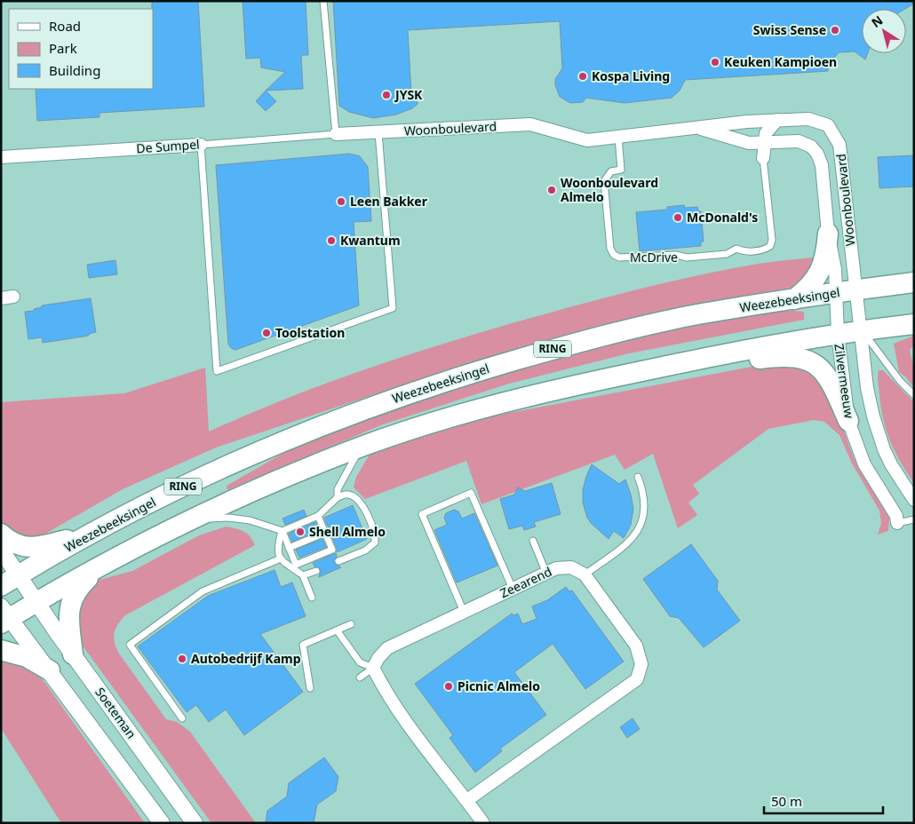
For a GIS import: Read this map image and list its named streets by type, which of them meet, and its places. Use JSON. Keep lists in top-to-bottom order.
{
  "streets": {
    "main road": ["Weezebeeksingel", "RING"],
    "street": [
      "Woonboulevard",
      "De Sumpel",
      "Zilvermeeuw",
      "Zeearend",
      "Soeteman"
    ],
    "lane": ["McDrive"]
  },
  "crossings": [
    ["Woonboulevard", "De Sumpel"],
    ["Woonboulevard", "McDrive"],
    ["Woonboulevard", "Weezebeeksingel"],
    ["Woonboulevard", "RING"],
    ["Woonboulevard", "Zilvermeeuw"],
    ["Weezebeeksingel", "Soeteman"],
    ["RING", "Zilvermeeuw"],
    ["RING", "Soeteman"]
  ],
  "places": [
    "Swiss Sense",
    "Keuken Kampioen",
    "Kospa Living",
    "JYSK",
    "Woonboulevard Almelo",
    "Leen Bakker",
    "McDonald's",
    "Kwantum",
    "Toolstation",
    "Shell Almelo",
    "Autobedrijf Kamp",
    "Picnic Almelo"
  ],
  "legend": ["Road", "Park", "Building"],
  "scale_bar": "50 m",
  "north": "top left"
}
